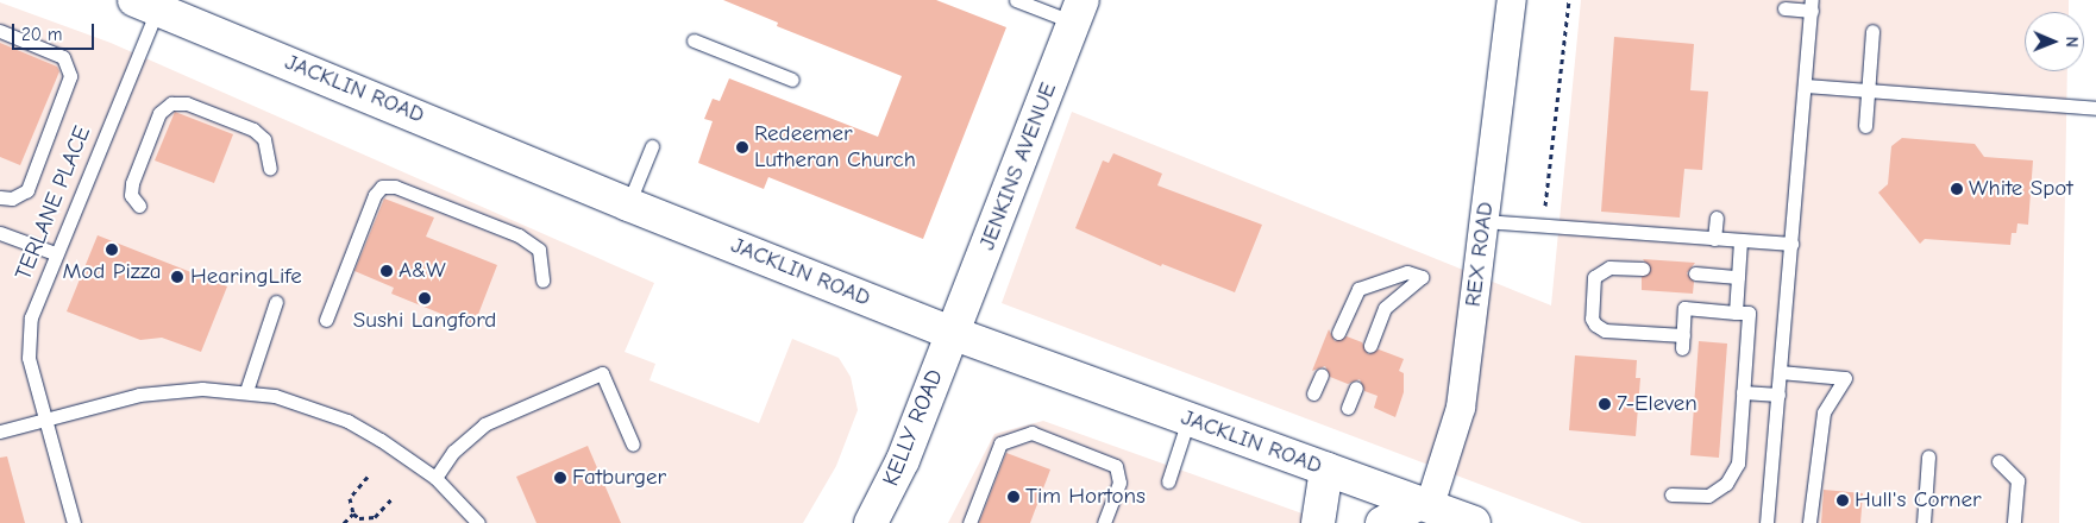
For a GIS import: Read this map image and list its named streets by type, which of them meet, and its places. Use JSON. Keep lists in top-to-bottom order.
{
  "streets": {
    "main road": ["JACKLIN ROAD", "JENKINS AVENUE", "KELLY ROAD"],
    "street": ["REX ROAD"],
    "lane": ["TERLANE PLACE"]
  },
  "crossings": [
    ["JACKLIN ROAD", "JENKINS AVENUE"],
    ["JACKLIN ROAD", "TERLANE PLACE"],
    ["JACKLIN ROAD", "REX ROAD"],
    ["JACKLIN ROAD", "KELLY ROAD"],
    ["JENKINS AVENUE", "KELLY ROAD"]
  ],
  "places": [
    "Redeemer Lutheran Church",
    "White Spot",
    "Mod Pizza",
    "A&W",
    "HearingLife",
    "Sushi Langford",
    "7-Eleven",
    "Fatburger",
    "Tim Hortons",
    "Hull's Corner"
  ],
  "scale_bar": "20 m",
  "north": "right"
}
